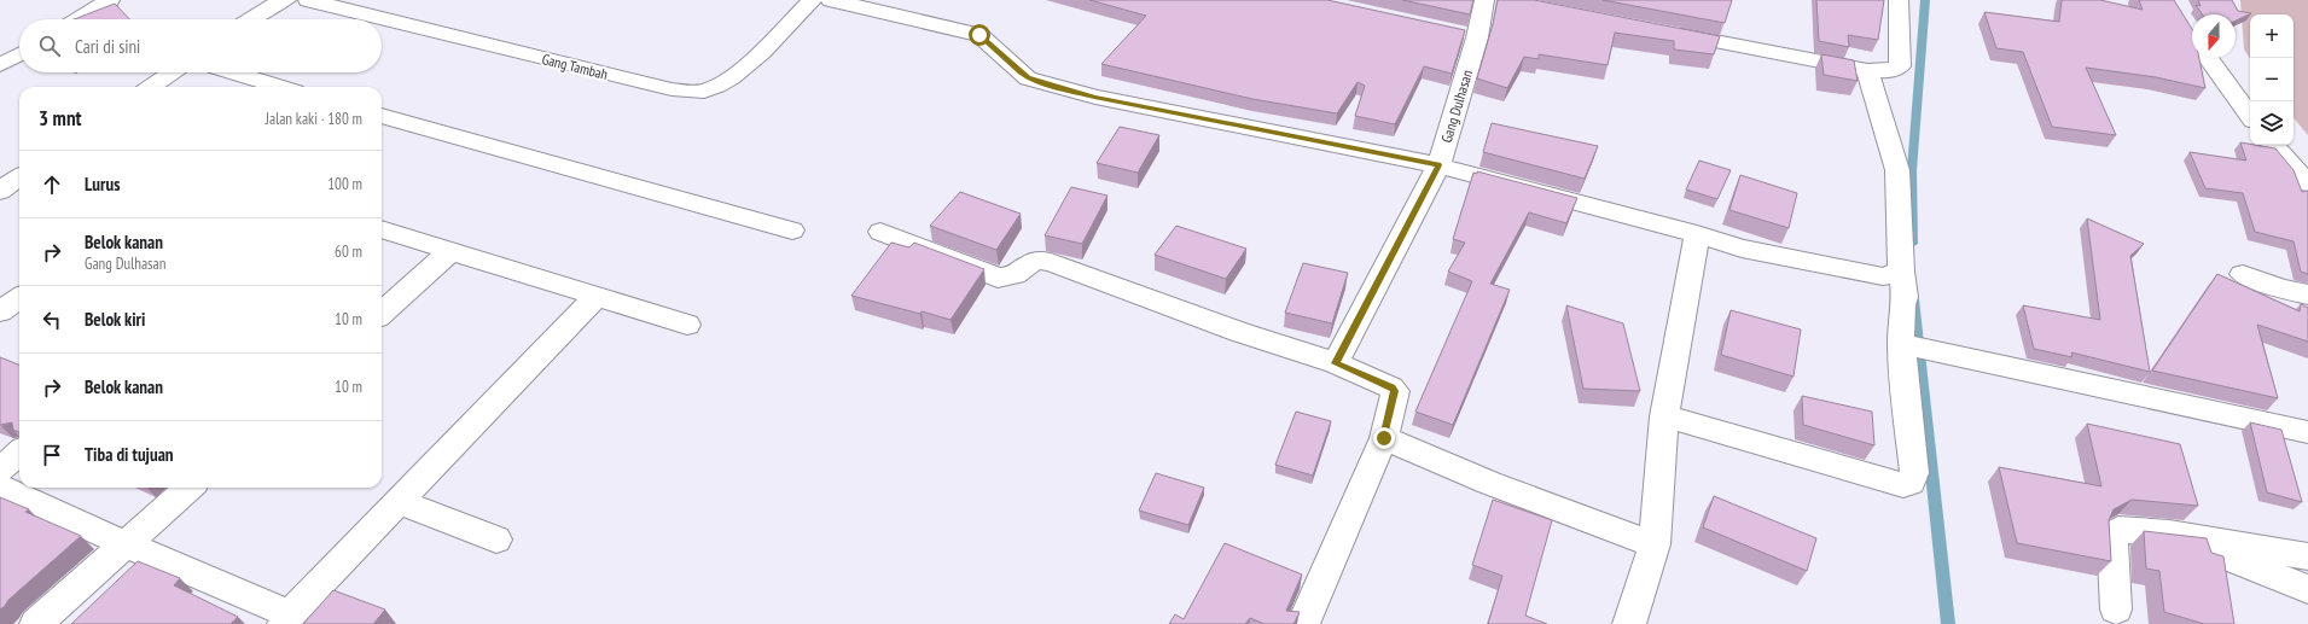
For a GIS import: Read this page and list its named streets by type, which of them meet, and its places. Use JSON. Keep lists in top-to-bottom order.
{
  "streets": {
    "street": ["Gang Tambah", "Gang Dulhasan"]
  },
  "north": "bottom",
  "page": {
    "map_buttons": ["+", "−"],
    "search": "Cari di sini",
    "heading": ["3 mnt", "Jalan kaki · 180 m"],
    "list": [
      ["Lurus", "100 m"],
      ["Belok kanan", "Gang Dulhasan", "60 m"],
      ["Belok kiri", "10 m"],
      ["Belok kanan", "10 m"],
      "Tiba di tujuan"
    ]
  }
}
